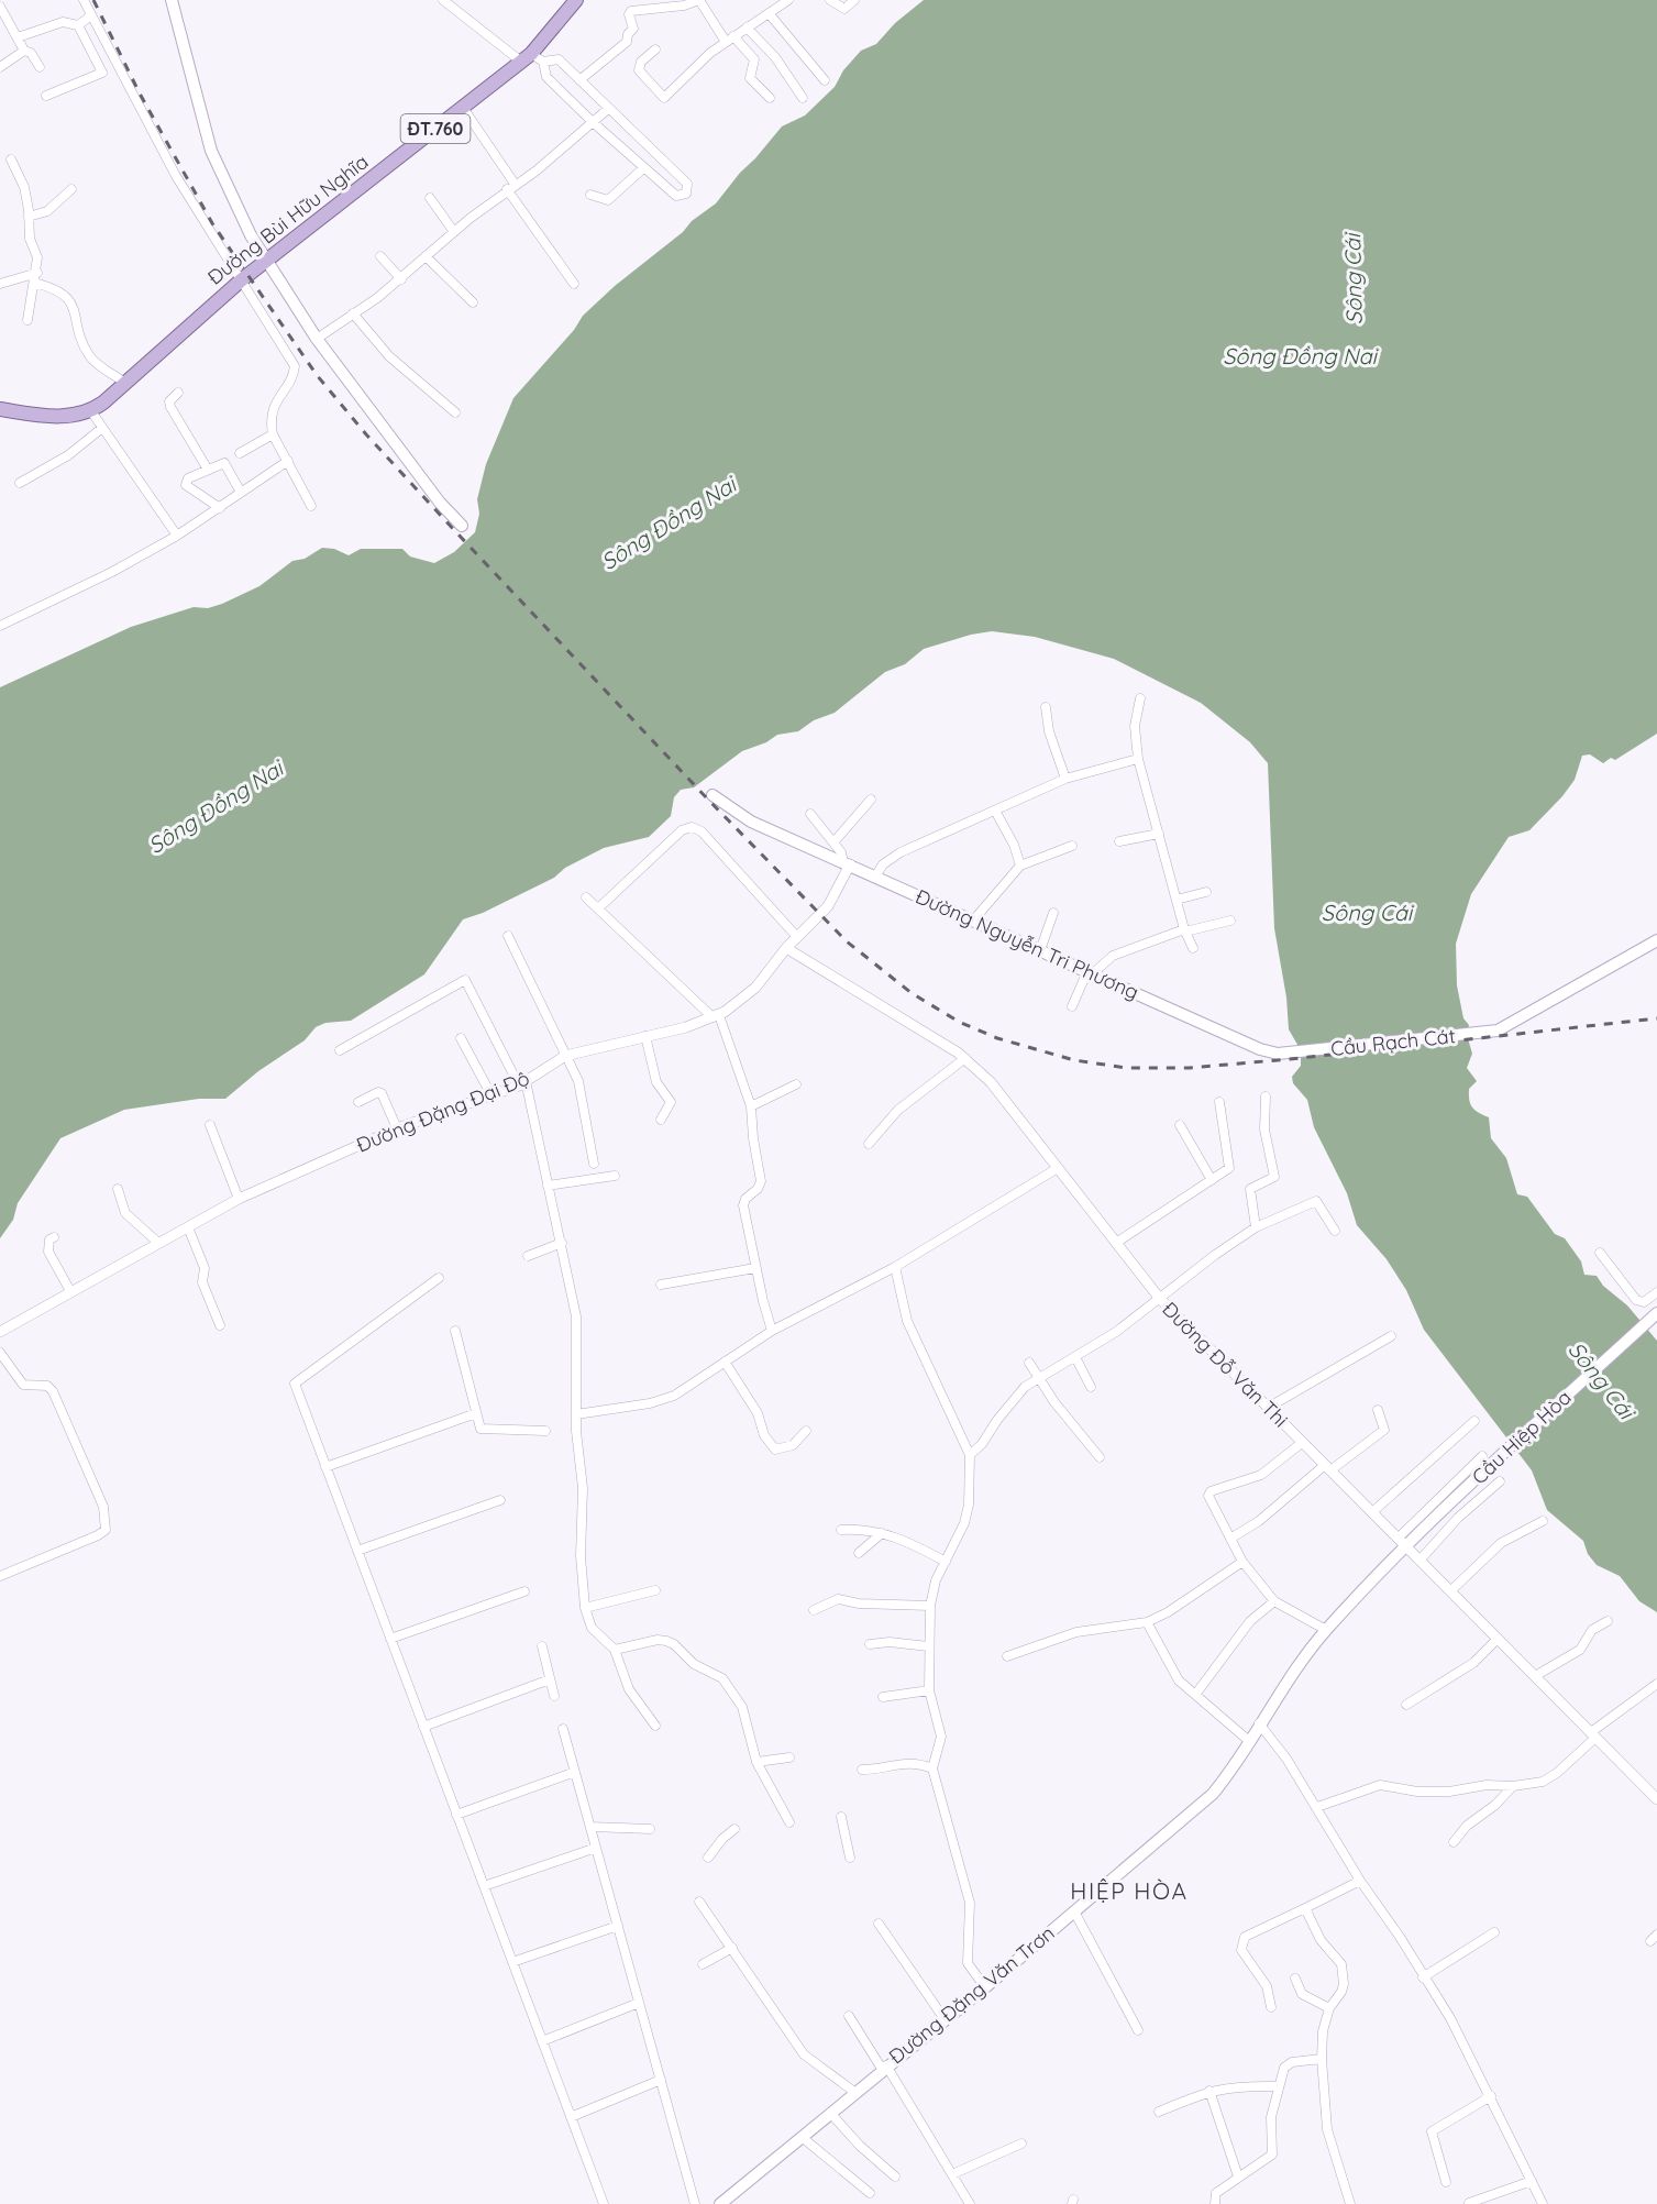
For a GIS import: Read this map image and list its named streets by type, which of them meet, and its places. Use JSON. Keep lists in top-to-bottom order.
{
  "streets": {
    "main road": [
      "ĐT.760",
      "Đường Bùi Hữu Nghĩa",
      "Đường Nguyễn Tri Phương",
      "Cầu Rạch Cát",
      "Cầu Hiệp Hòa",
      "Đường Đặng Văn Trơn"
    ],
    "street": ["Đường Đặng Đại Độ", "Đường Đỗ Văn Thi"]
  },
  "crossings": [
    ["Đường Nguyễn Tri Phương", "Cầu Rạch Cát"],
    ["Đường Nguyễn Tri Phương", "Đường Đặng Đại Độ"],
    ["Đường Đặng Đại Độ", "Đường Đỗ Văn Thi"],
    ["Đường Đỗ Văn Thi", "Đường Đặng Văn Trơn"],
    ["Cầu Hiệp Hòa", "Đường Đặng Văn Trơn"]
  ],
  "districts": ["HIỆP HÒA"],
  "water": ["Sông Cái", "Sông Đồng Nai"]
}
